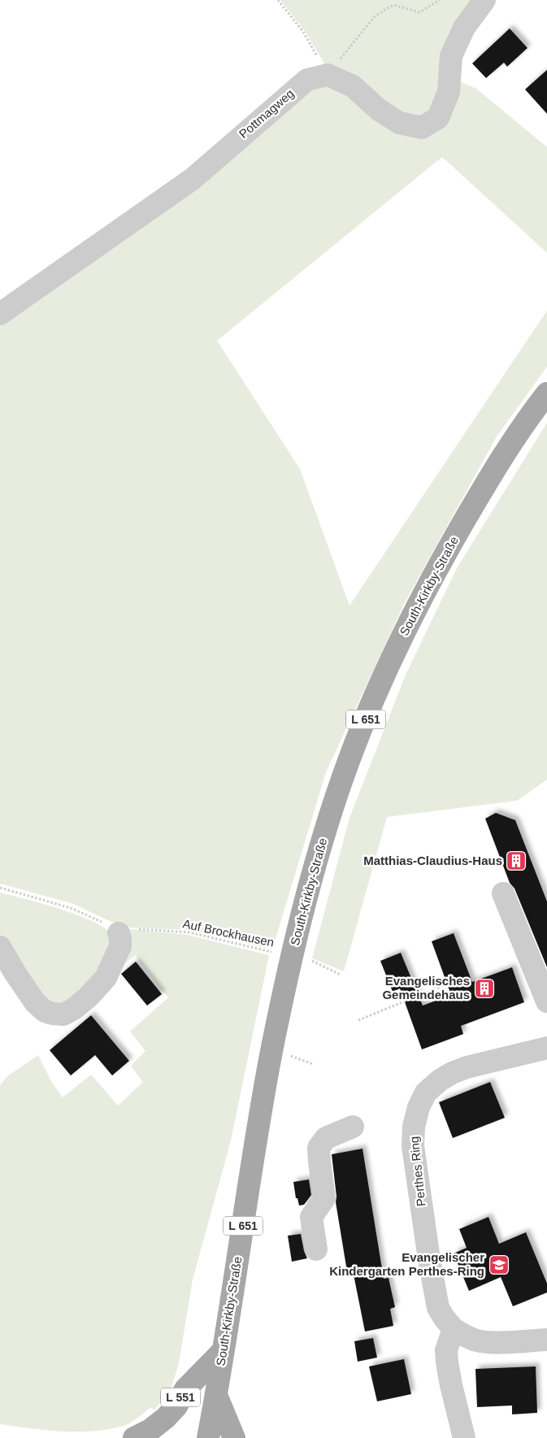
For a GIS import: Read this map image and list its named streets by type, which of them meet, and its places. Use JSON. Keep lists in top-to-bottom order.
{
  "streets": {
    "main road": ["South-Kirkby-Straße", "L 651", "L 551"],
    "street": ["Pottmagweg", "Perthes Ring"],
    "path": ["Auf Brockhausen"]
  },
  "crossings": [
    ["South-Kirkby-Straße", "Auf Brockhausen"],
    ["South-Kirkby-Straße", "L 551"]
  ],
  "places": {
    "building": ["Matthias-Claudius-Haus", "Evangelisches Gemeindehaus"],
    "school or university": ["Evangelischer Kindergarten Perthes-Ring"]
  }
}
